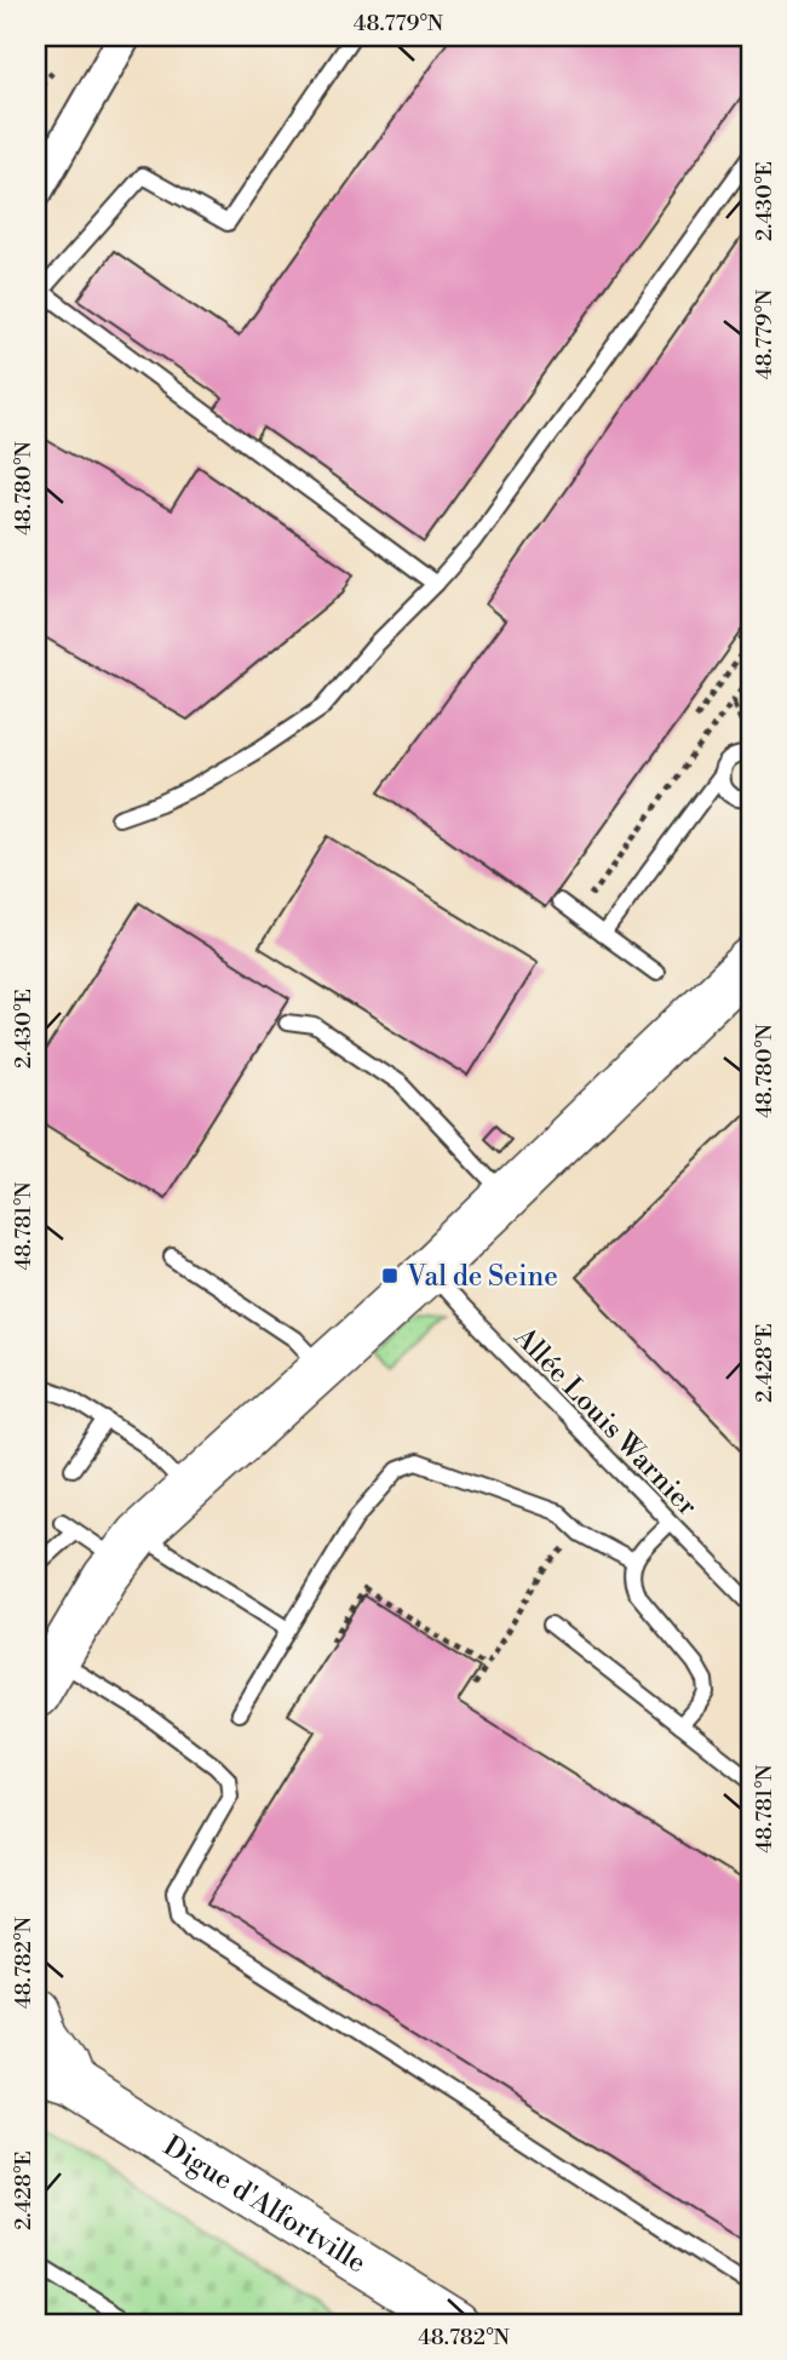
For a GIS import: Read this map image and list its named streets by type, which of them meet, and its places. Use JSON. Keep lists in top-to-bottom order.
{
  "streets": {
    "street": ["Digue d'Alfortville"],
    "lane": ["Allée Louis Warnier"]
  },
  "places": {
    "transit": ["Val de Seine"]
  },
  "coordinates": [
    "48.779°N",
    "2.430°E",
    "48.780°N",
    "48.781°N",
    "2.428°E",
    "48.782°N"
  ]
}
